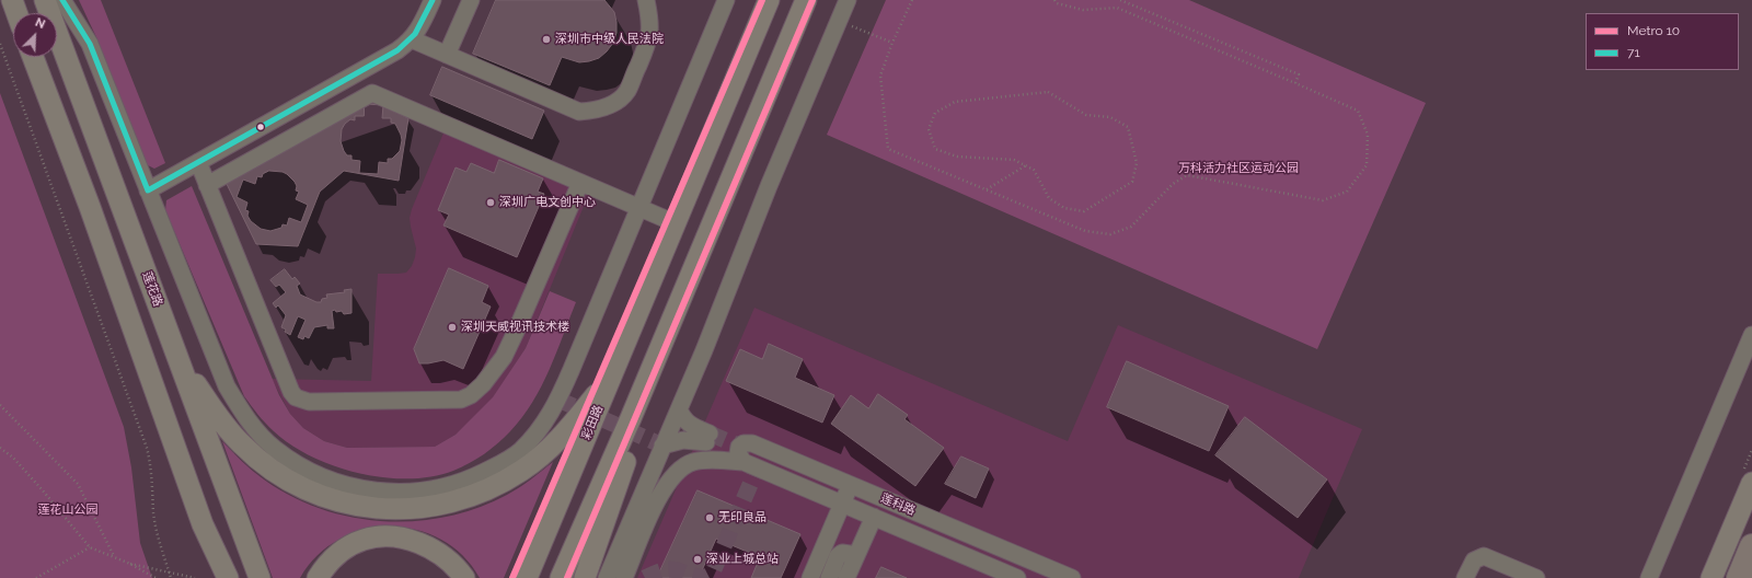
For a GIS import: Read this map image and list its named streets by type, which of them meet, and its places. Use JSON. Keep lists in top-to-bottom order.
{
  "streets": {
    "main road": ["莲花路", "彩田路"],
    "street": ["莲科路"]
  },
  "parks": ["万科活力社区运动公园", "莲花山公园"],
  "places": [
    "深圳市中级人民法院",
    "深圳广电文创中心",
    "深圳天威视讯技术楼",
    "无印良品",
    "深业上城总站"
  ],
  "lines": ["metro line 10", "transit line 71"],
  "legend": ["Metro 10", "71"],
  "north": "top right"
}
